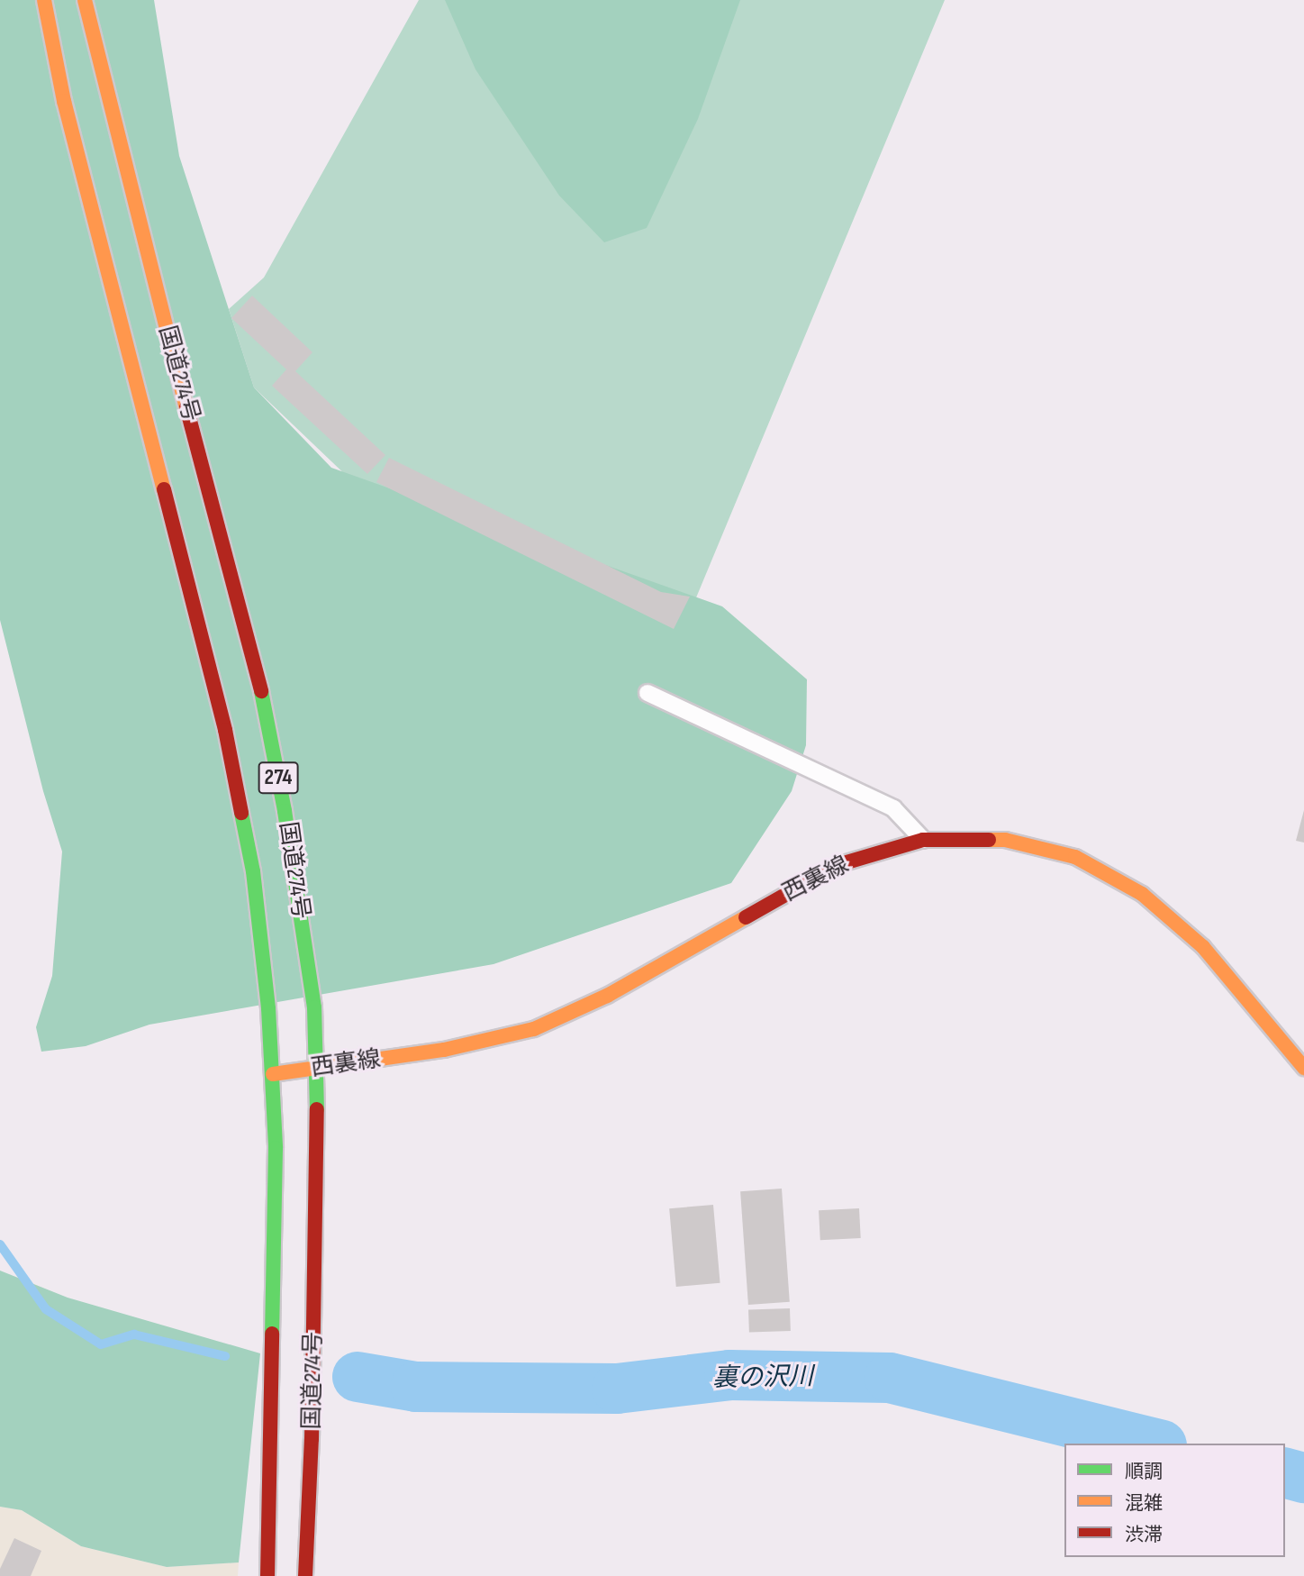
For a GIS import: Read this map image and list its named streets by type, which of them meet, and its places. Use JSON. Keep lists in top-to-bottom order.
{
  "streets": {
    "main road": ["国道274号", "274", "西裏線"]
  },
  "crossings": [
    ["国道274号", "西裏線"]
  ],
  "water": ["裏の沢川"],
  "legend": ["順調", "混雑", "渋滞"]
}
